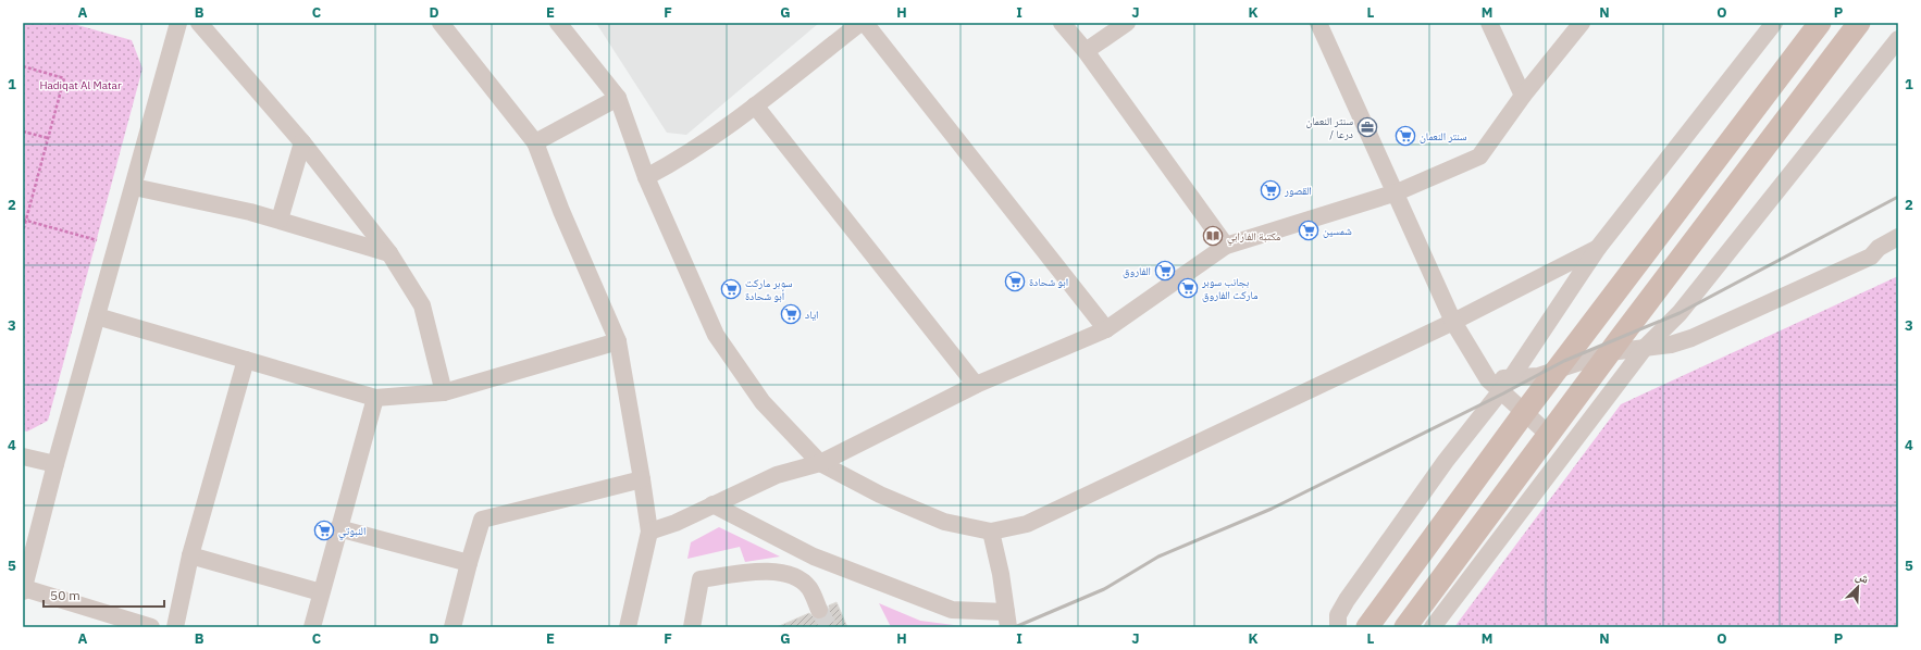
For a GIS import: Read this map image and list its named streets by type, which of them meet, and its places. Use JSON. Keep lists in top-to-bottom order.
{
  "parks": ["Hadiqat Al Matar"],
  "places": {
    "office": ["سنتر النعمان / درعا"],
    "supermarket": [
      "سنتر النعمان",
      "القصور",
      "شمسين",
      "الفاروق",
      "ابو شحادة",
      "بجانب سوبر ماركت الفاروق",
      "سوبر ماركت أبو شحادة",
      "اياد",
      "النبوتي"
    ],
    "library": ["مكتبة الفارابي"]
  },
  "scale_bar": "50 m",
  "north": "top right",
  "grid": {
    "columns": [
      "A",
      "B",
      "C",
      "D",
      "E",
      "F",
      "G",
      "H",
      "I",
      "J",
      "K",
      "L",
      "M",
      "N",
      "O",
      "P"
    ],
    "rows": [
      "1",
      "2",
      "3",
      "4",
      "5"
    ]
  }
}
